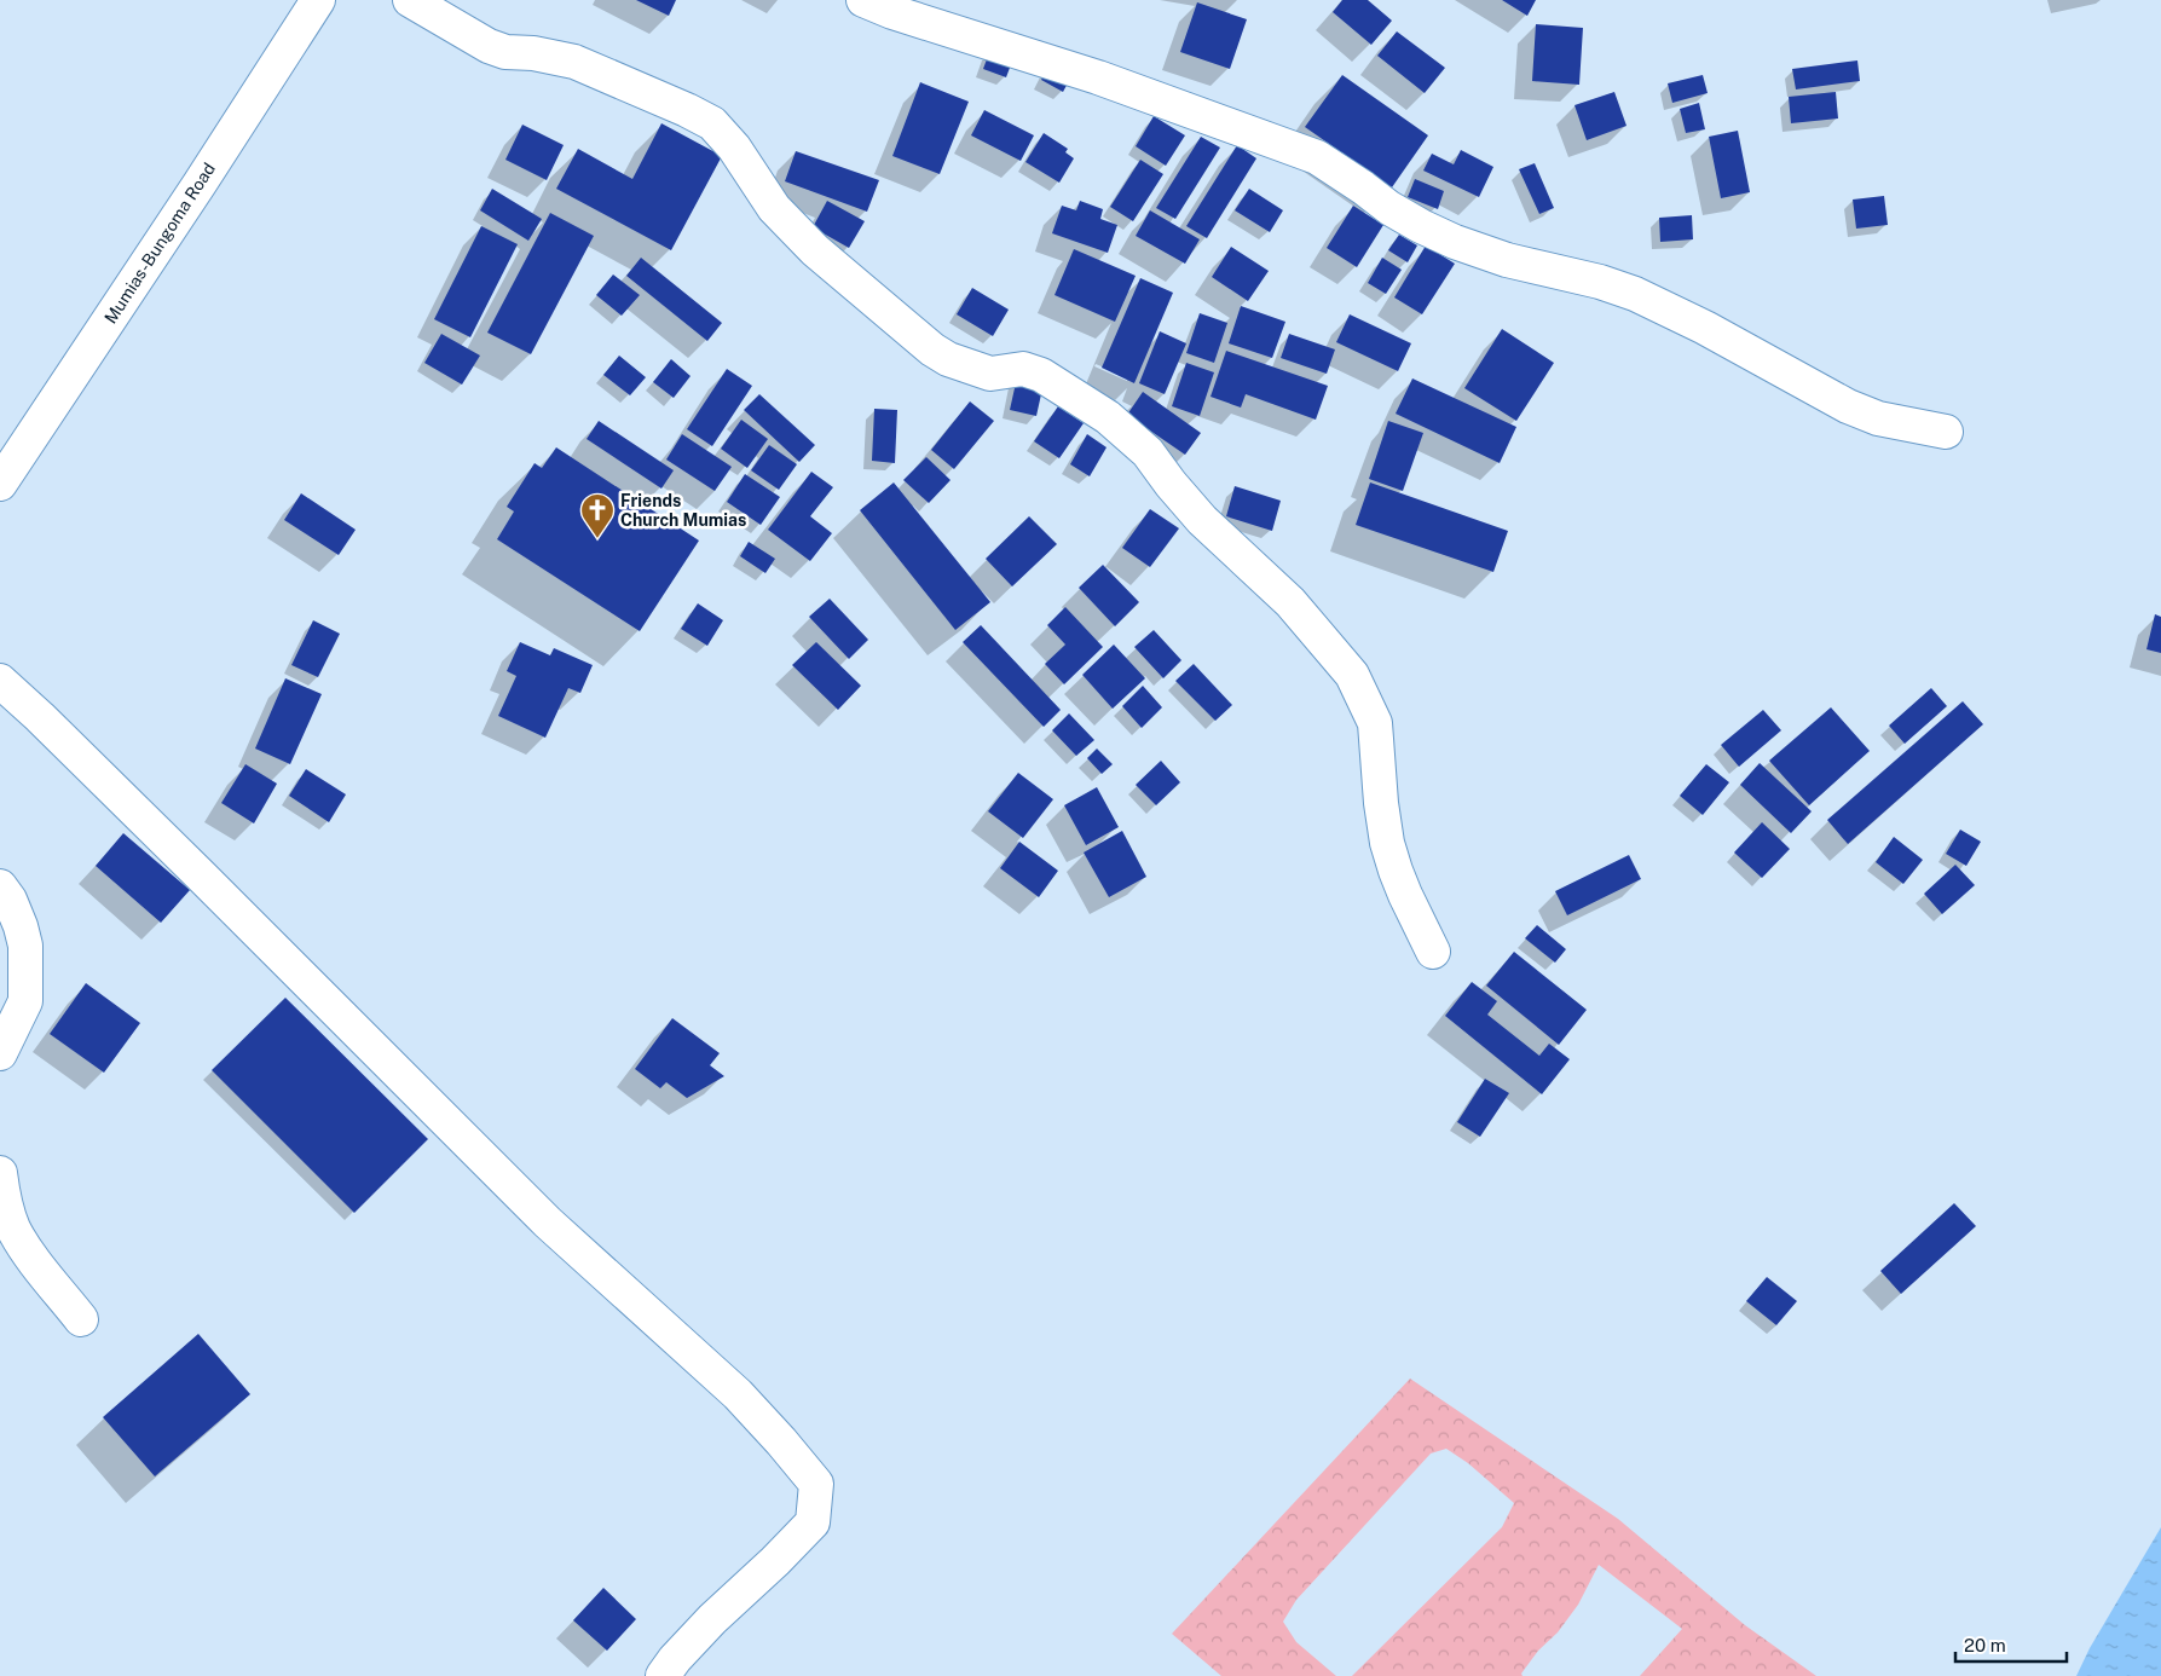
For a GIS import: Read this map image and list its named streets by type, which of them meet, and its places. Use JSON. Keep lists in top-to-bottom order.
{
  "streets": {
    "main road": ["Mumias-Bungoma Road"]
  },
  "places": {
    "church": ["Friends Church Mumias"]
  },
  "scale_bar": "20 m"
}
